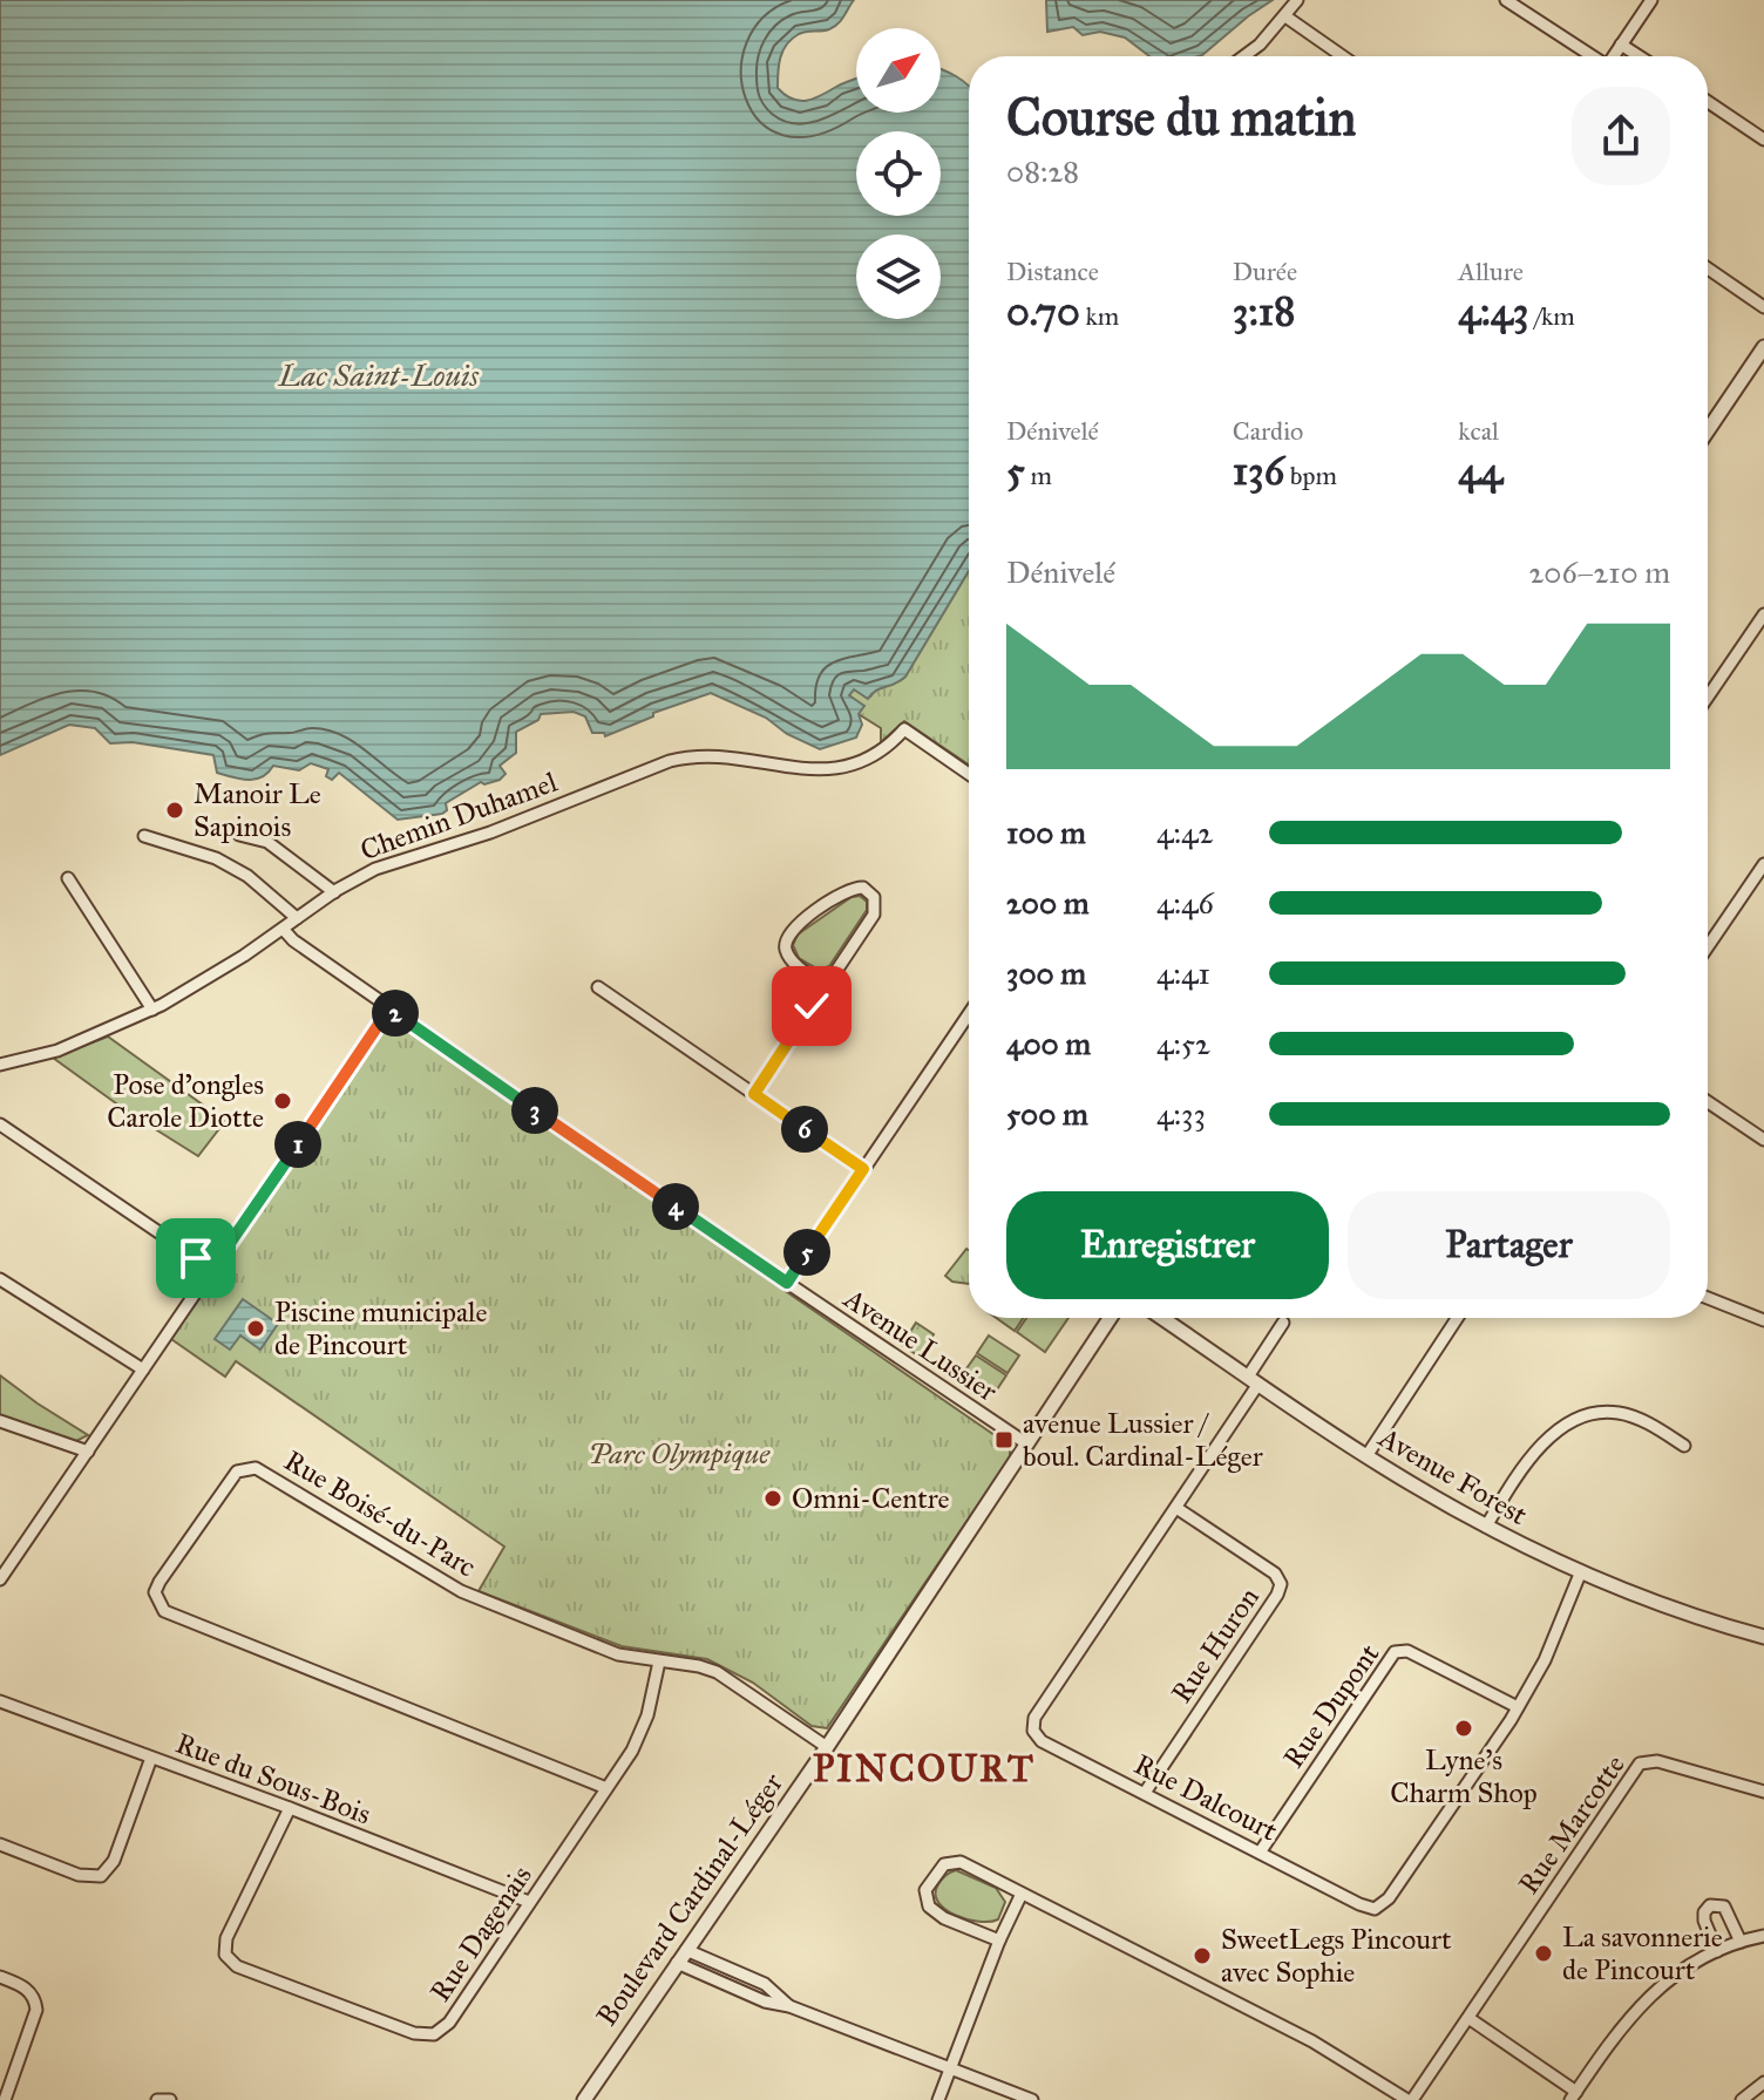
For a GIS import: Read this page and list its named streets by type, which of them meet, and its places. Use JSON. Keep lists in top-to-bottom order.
{
  "streets": {
    "street": [
      "Chemin Duhamel",
      "Avenue Lussier",
      "Avenue Forest",
      "Rue Boisé-du-Parc",
      "Rue Huron",
      "Rue Dupont",
      "Rue du Sous-Bois",
      "Rue Dalcourt",
      "Rue Marcotte",
      "Boulevard Cardinal-Léger",
      "Rue Dagenais"
    ]
  },
  "crossings": [
    ["Chemin Duhamel", "Avenue Lussier"],
    ["Avenue Lussier", "Boulevard Cardinal-Léger"],
    ["Avenue Forest", "Rue Dalcourt"],
    ["Rue Boisé-du-Parc", "Boulevard Cardinal-Léger"],
    ["Rue Boisé-du-Parc", "Rue Dagenais"],
    ["Rue Huron", "Rue Dalcourt"],
    ["Rue Dupont", "Rue Dalcourt"],
    ["Rue du Sous-Bois", "Rue Dagenais"]
  ],
  "districts": ["PINCOURT"],
  "water": ["Lac Saint-Louis"],
  "parks": ["Parc Olympique"],
  "places": {
    "other": [
      "Manoir Le Sapinois",
      "Pose d'ongles Carole Diotte",
      "Piscine municipale de Pincourt",
      "Omni-Centre",
      "Lyne's Charm Shop",
      "La savonnerie de Pincourt",
      "SweetLegs Pincourt avec Sophie"
    ],
    "transit": ["avenue Lussier / boul. Cardinal-Léger"]
  },
  "north": "top right",
  "page": {
    "heading": ["Course du matin", "08:28"],
    "stats": [
      ["Distance", "0.70 km"],
      ["Durée", "3:18"],
      ["Allure", "4:43 /km"],
      ["Dénivelé", "5 m"],
      ["Cardio", "136 bpm"],
      ["kcal", "44"]
    ],
    "chart": ["Dénivelé", "206–210 m"],
    "list": [
      {
        "name": "100 m",
        "note": "4:42"
      },
      {
        "name": "200 m",
        "note": "4:46"
      },
      {
        "name": "300 m",
        "note": "4:41"
      },
      {
        "name": "400 m",
        "note": "4:52"
      },
      {
        "name": "500 m",
        "note": "4:33"
      }
    ],
    "pins": [
      "2",
      "3",
      "6",
      "1",
      "4",
      "5"
    ],
    "buttons": ["Enregistrer", "Partager"]
  }
}
